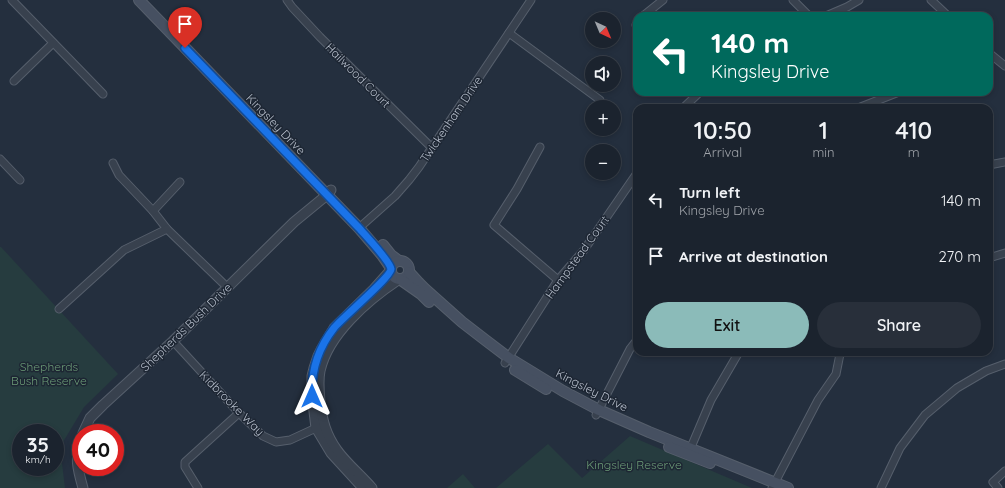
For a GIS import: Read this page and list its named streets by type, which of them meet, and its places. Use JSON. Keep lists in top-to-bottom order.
{
  "streets": {
    "main road": ["Kingsley Drive"],
    "street": [
      "Hailwood Court",
      "Twickenham Drive",
      "Hampstead Court",
      "Shepherds Bush Drive",
      "Kidbrooke Way"
    ]
  },
  "crossings": [
    ["Hailwood Court", "Twickenham Drive"],
    ["Twickenham Drive", "Kingsley Drive"],
    ["Kingsley Drive", "Hampstead Court"],
    ["Kingsley Drive", "Shepherds Bush Drive"],
    ["Shepherds Bush Drive", "Kidbrooke Way"]
  ],
  "parks": ["Shepherds Bush Reserve", "Kingsley Reserve"],
  "north": "bottom right",
  "page": {
    "map_buttons": ["+", "−"],
    "turn": ["140 m", "Kingsley Drive"],
    "eta": [
      "10:50",
      "Arrival",
      "1",
      "min",
      "410",
      "m"
    ],
    "list": [
      {
        "name": "Turn left",
        "note": "Kingsley Drive",
        "value": "140 m"
      },
      {
        "name": "Arrive at destination",
        "value": "270 m"
      }
    ],
    "buttons": ["Exit", "Share"],
    "speed": "35 km/h",
    "limit": "40"
  }
}
